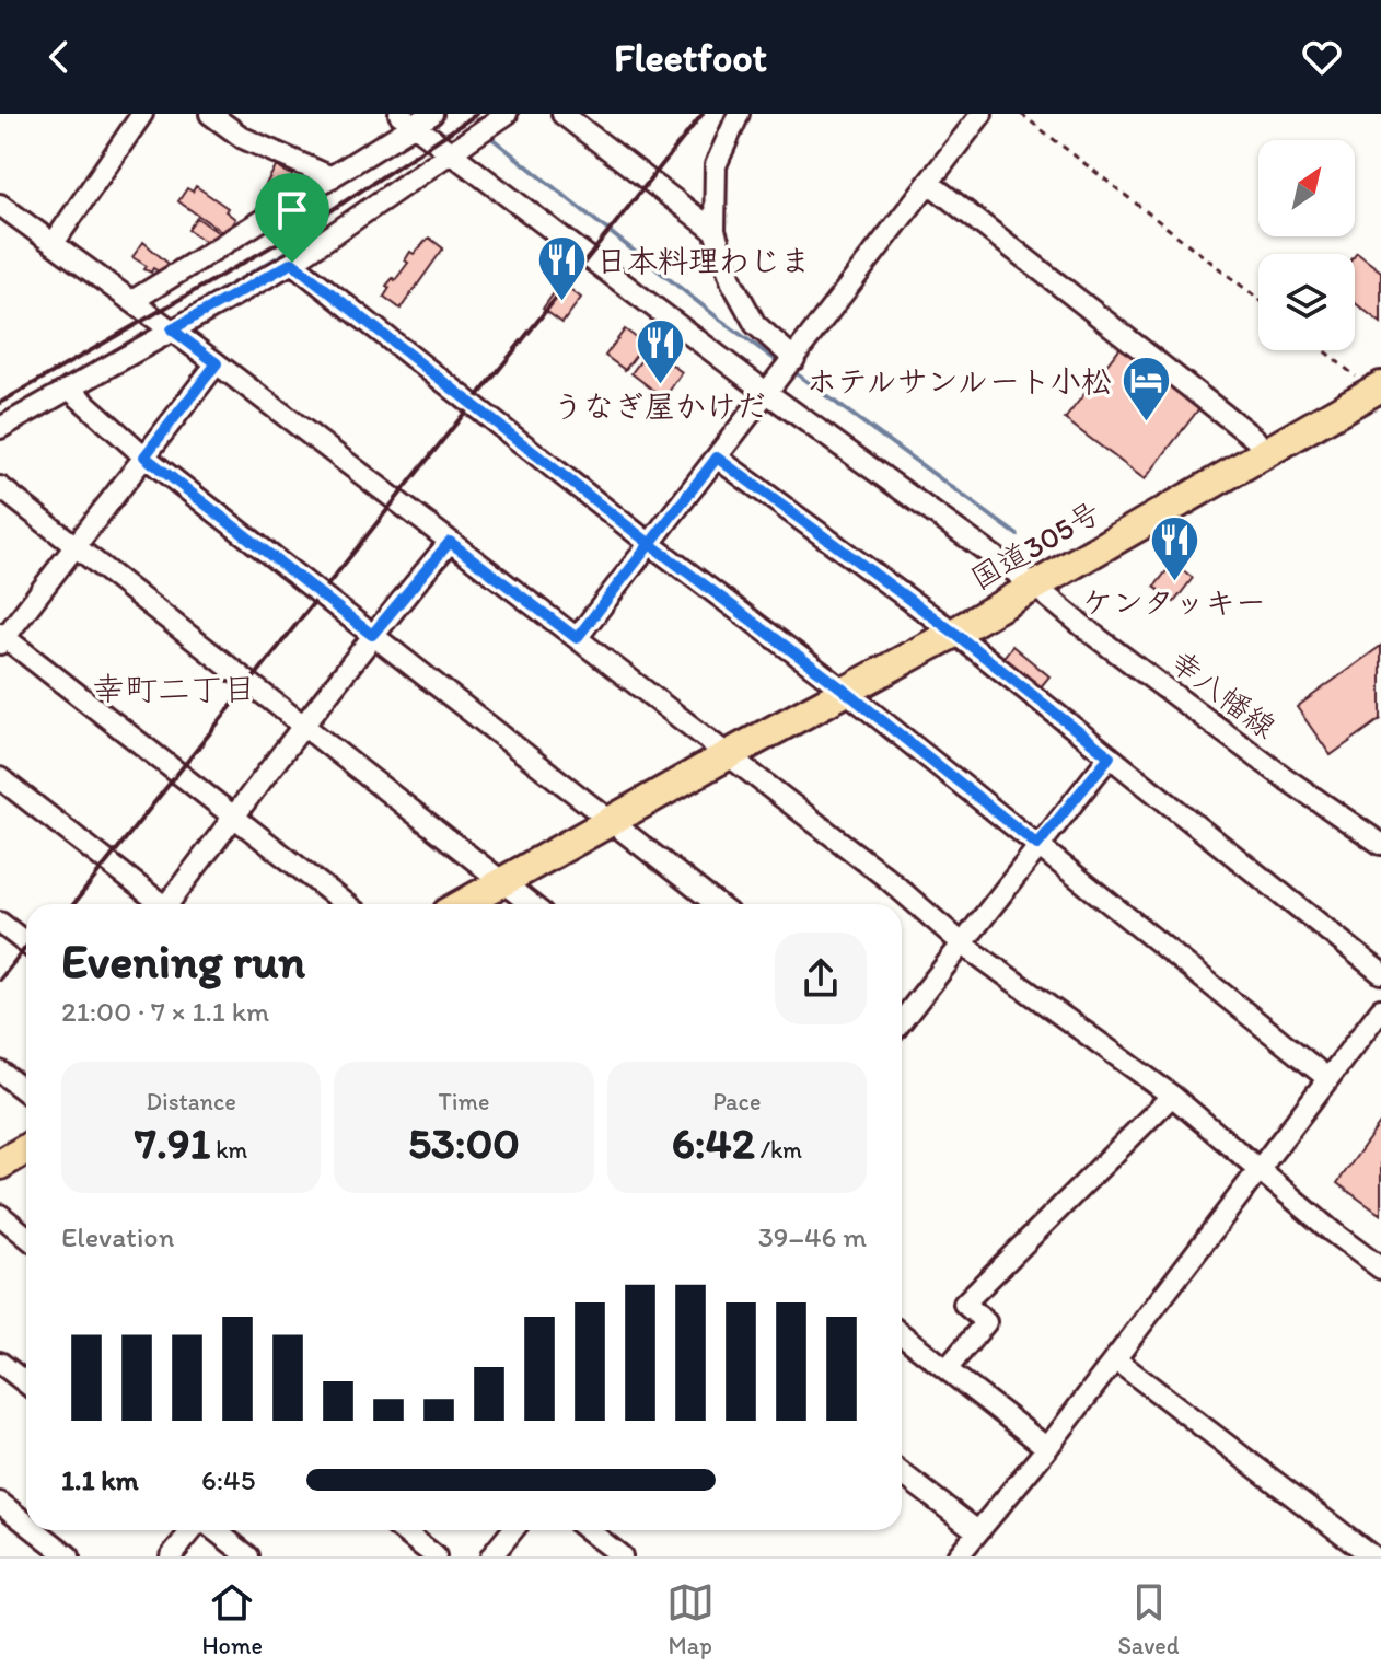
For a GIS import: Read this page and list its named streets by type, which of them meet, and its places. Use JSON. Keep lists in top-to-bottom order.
{
  "streets": {
    "highway": ["国道305号"],
    "street": ["幸八幡線"]
  },
  "crossings": [
    ["国道305号", "幸八幡線"]
  ],
  "districts": ["幸町二丁目"],
  "places": {
    "restaurant": ["日本料理わじま", "うなぎ屋かけだ", "ケンタッキー"],
    "hotel": ["ホテルサンルート小松"]
  },
  "north": "top right",
  "page": {
    "header": "Fleetfoot",
    "heading": ["Evening run", "21:00 · 7 × 1.1 km"],
    "stats": [
      ["Distance", "7.91 km"],
      ["Time", "53:00"],
      ["Pace", "6:42 /km"]
    ],
    "chart": ["Elevation", "39–46 m"],
    "list": [
      {
        "name": "1.1 km",
        "note": "6:45"
      }
    ],
    "tabs": ["Home", "Map", "Saved"]
  }
}
